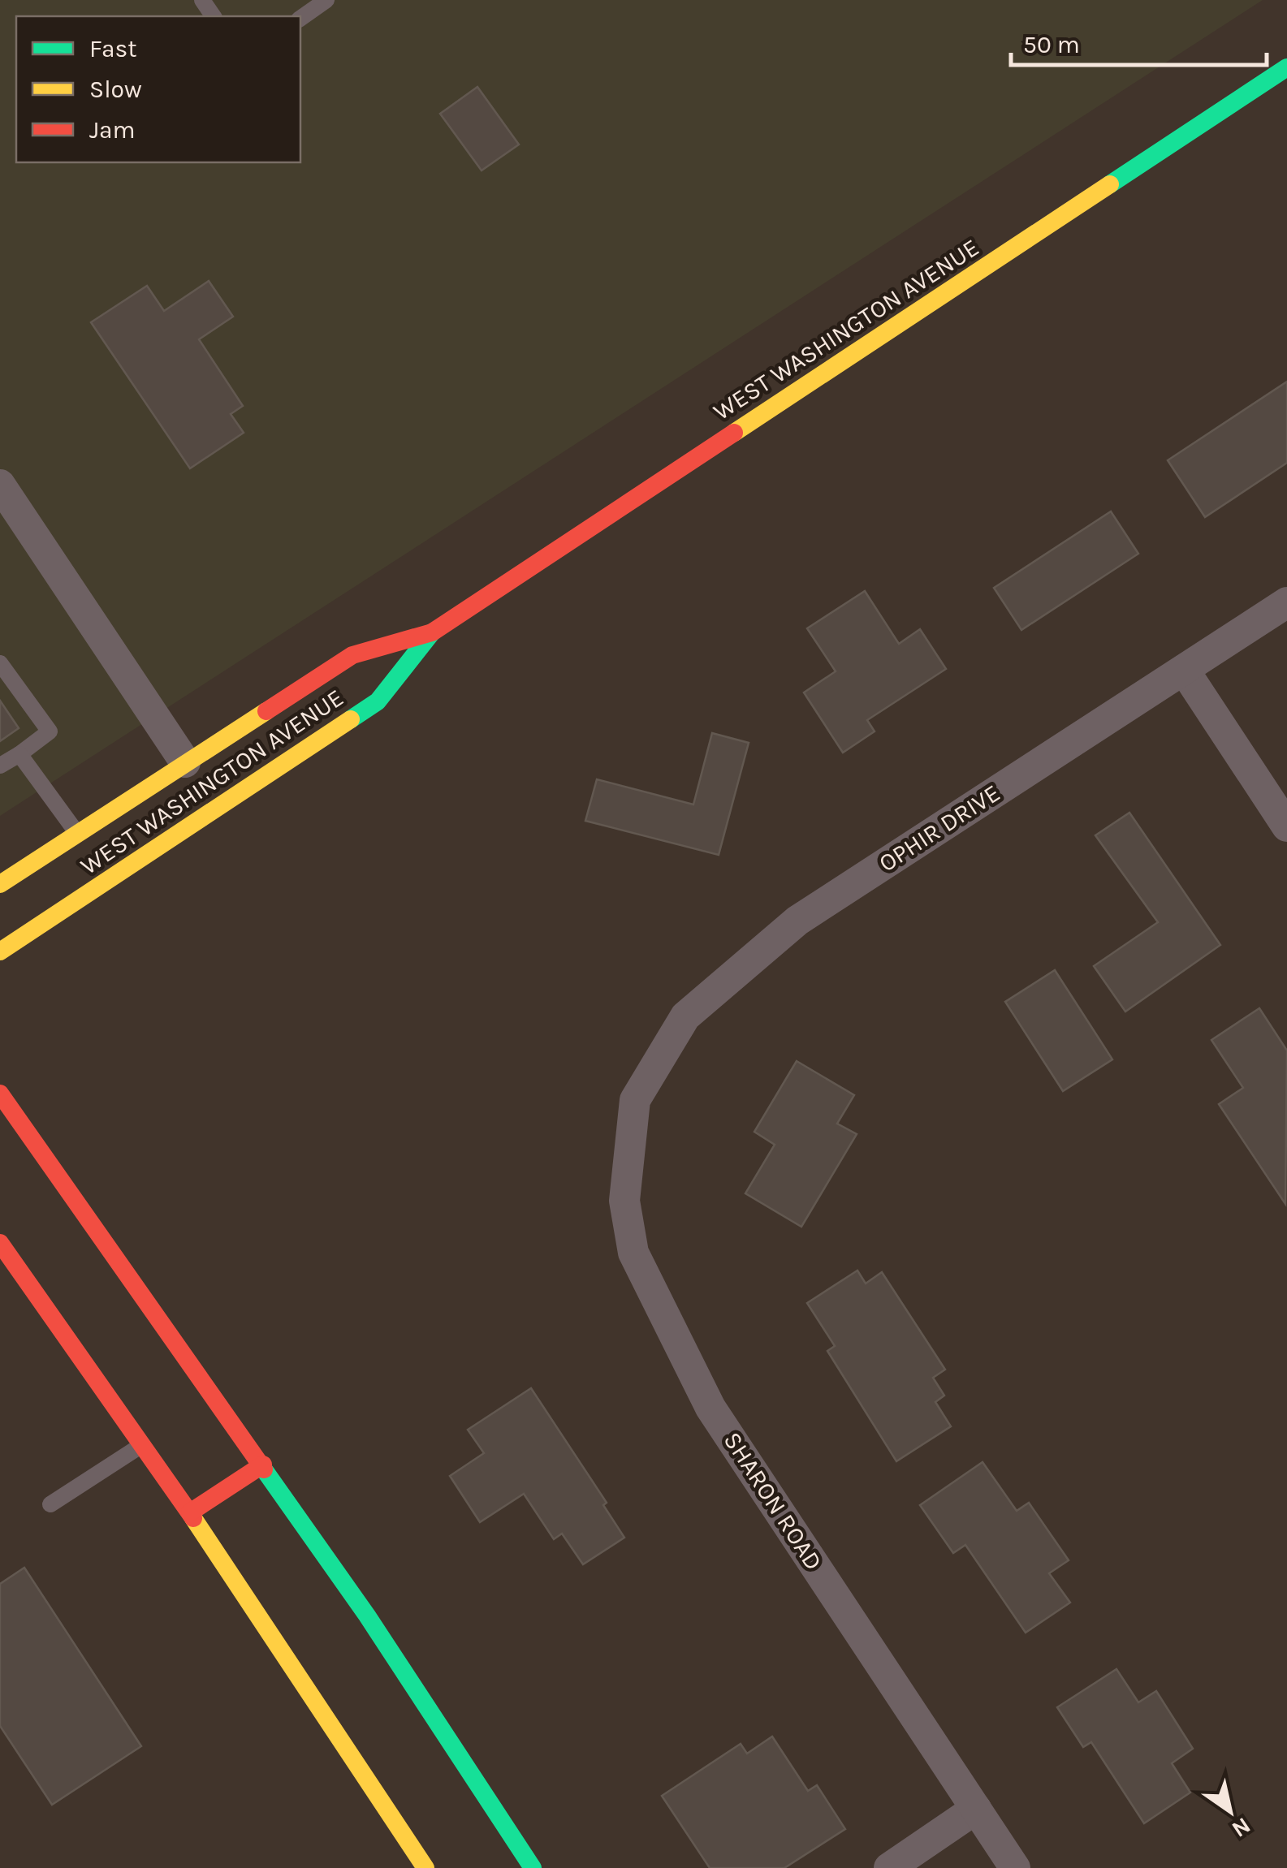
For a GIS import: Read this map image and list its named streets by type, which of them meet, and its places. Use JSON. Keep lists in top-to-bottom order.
{
  "streets": {
    "main road": ["WEST WASHINGTON AVENUE"],
    "street": ["OPHIR DRIVE", "SHARON ROAD"]
  },
  "crossings": [
    ["OPHIR DRIVE", "SHARON ROAD"]
  ],
  "legend": ["Fast", "Slow", "Jam"],
  "scale_bar": "50 m",
  "north": "bottom right"
}
